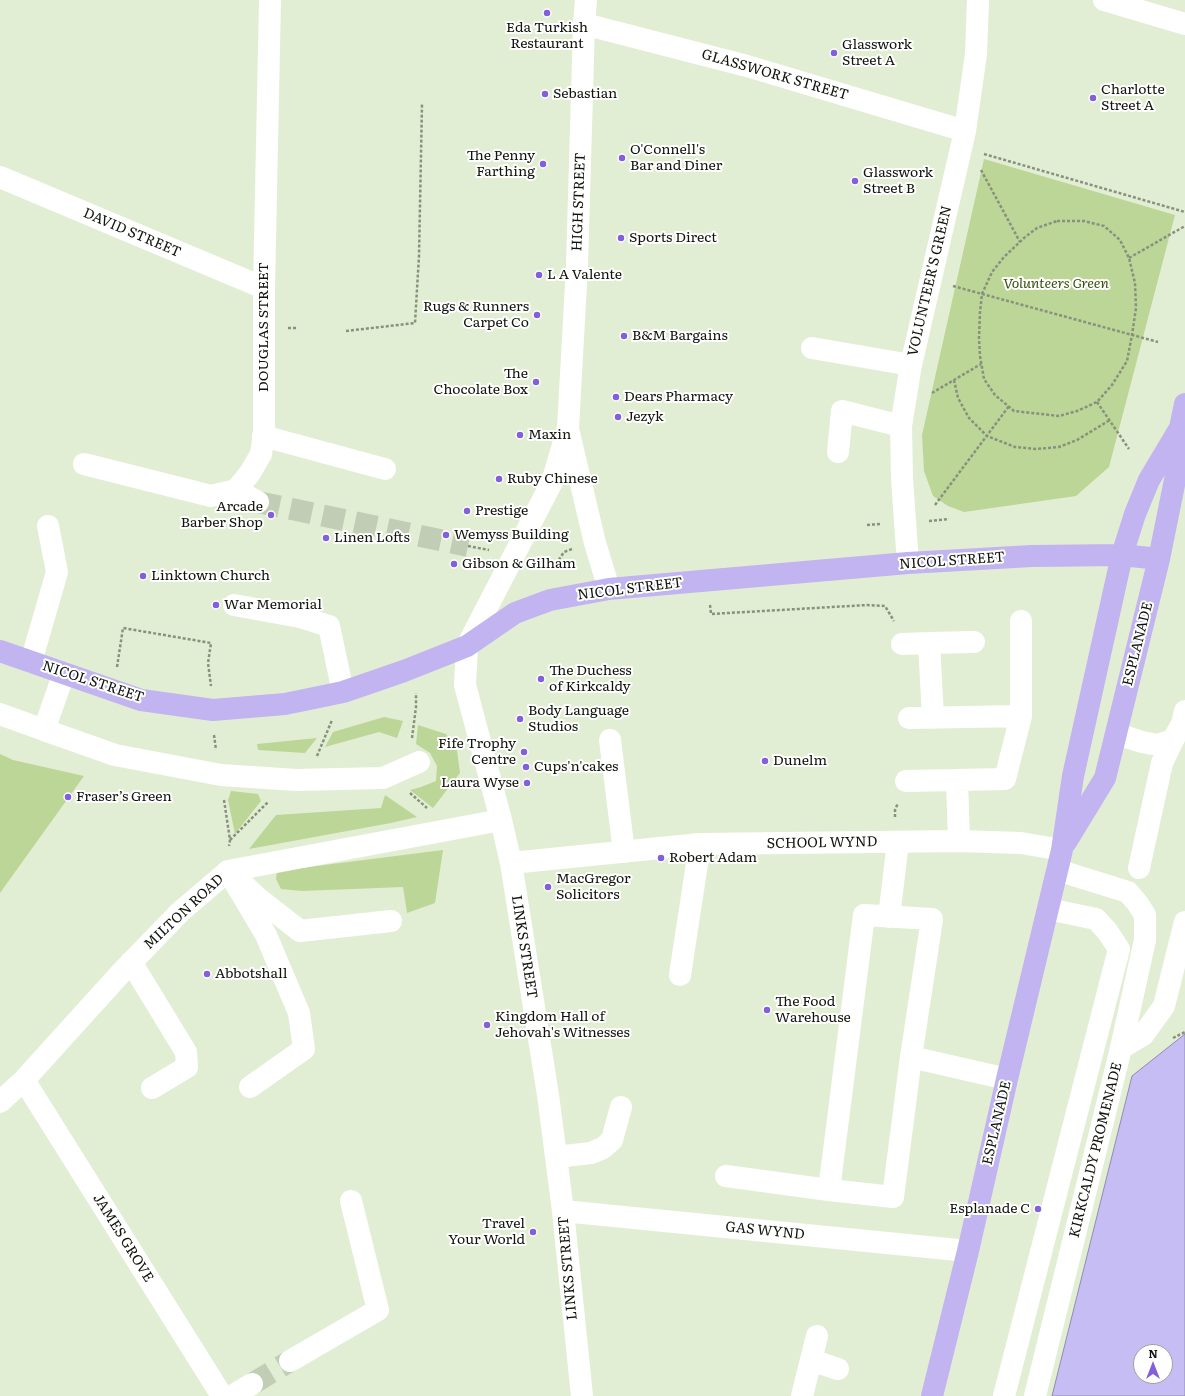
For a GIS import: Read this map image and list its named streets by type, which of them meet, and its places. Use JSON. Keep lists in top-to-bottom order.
{
  "streets": {
    "main road": ["NICOL STREET", "ESPLANADE"],
    "street": [
      "GLASSWORK STREET",
      "HIGH STREET",
      "DAVID STREET",
      "VOLUNTEER'S GREEN",
      "DOUGLAS STREET",
      "SCHOOL WYND",
      "MILTON ROAD",
      "LINKS STREET",
      "KIRKCALDY PROMENADE",
      "GAS WYND",
      "JAMES GROVE"
    ]
  },
  "crossings": [
    ["GLASSWORK STREET", "HIGH STREET"],
    ["GLASSWORK STREET", "VOLUNTEER'S GREEN"],
    ["HIGH STREET", "NICOL STREET"],
    ["HIGH STREET", "LINKS STREET"],
    ["DAVID STREET", "DOUGLAS STREET"],
    ["VOLUNTEER'S GREEN", "NICOL STREET"],
    ["NICOL STREET", "ESPLANADE"],
    ["NICOL STREET", "LINKS STREET"],
    ["ESPLANADE", "SCHOOL WYND"],
    ["ESPLANADE", "GAS WYND"],
    ["SCHOOL WYND", "LINKS STREET"],
    ["MILTON ROAD", "LINKS STREET"],
    ["MILTON ROAD", "JAMES GROVE"],
    ["LINKS STREET", "GAS WYND"]
  ],
  "parks": ["Volunteers Green"],
  "places": [
    "Eda Turkish Restaurant",
    "Glasswork Street A",
    "Sebastian",
    "Charlotte Street A",
    "O'Connell's Bar and Diner",
    "The Penny Farthing",
    "Glasswork Street B",
    "Sports Direct",
    "L A Valente",
    "Rugs & Runners Carpet Co",
    "B&M Bargains",
    "The Chocolate Box",
    "Dears Pharmacy",
    "Jezyk",
    "Maxin",
    "Ruby Chinese",
    "Prestige",
    "Arcade Barber Shop",
    "Wemyss Building",
    "Linen Lofts",
    "Gibson & Gilham",
    "Linktown Church",
    "War Memorial",
    "The Duchess of Kirkcaldy",
    "Body Language Studios",
    "Fife Trophy Centre",
    "Dunelm",
    "Cups'n'cakes",
    "Laura Wyse",
    "Fraser’s Green",
    "Robert Adam",
    "MacGregor Solicitors",
    "Abbotshall",
    "The Food Warehouse",
    "Kingdom Hall of Jehovah's Witnesses",
    "Esplanade C",
    "Travel Your World"
  ],
  "north": "top"
}
